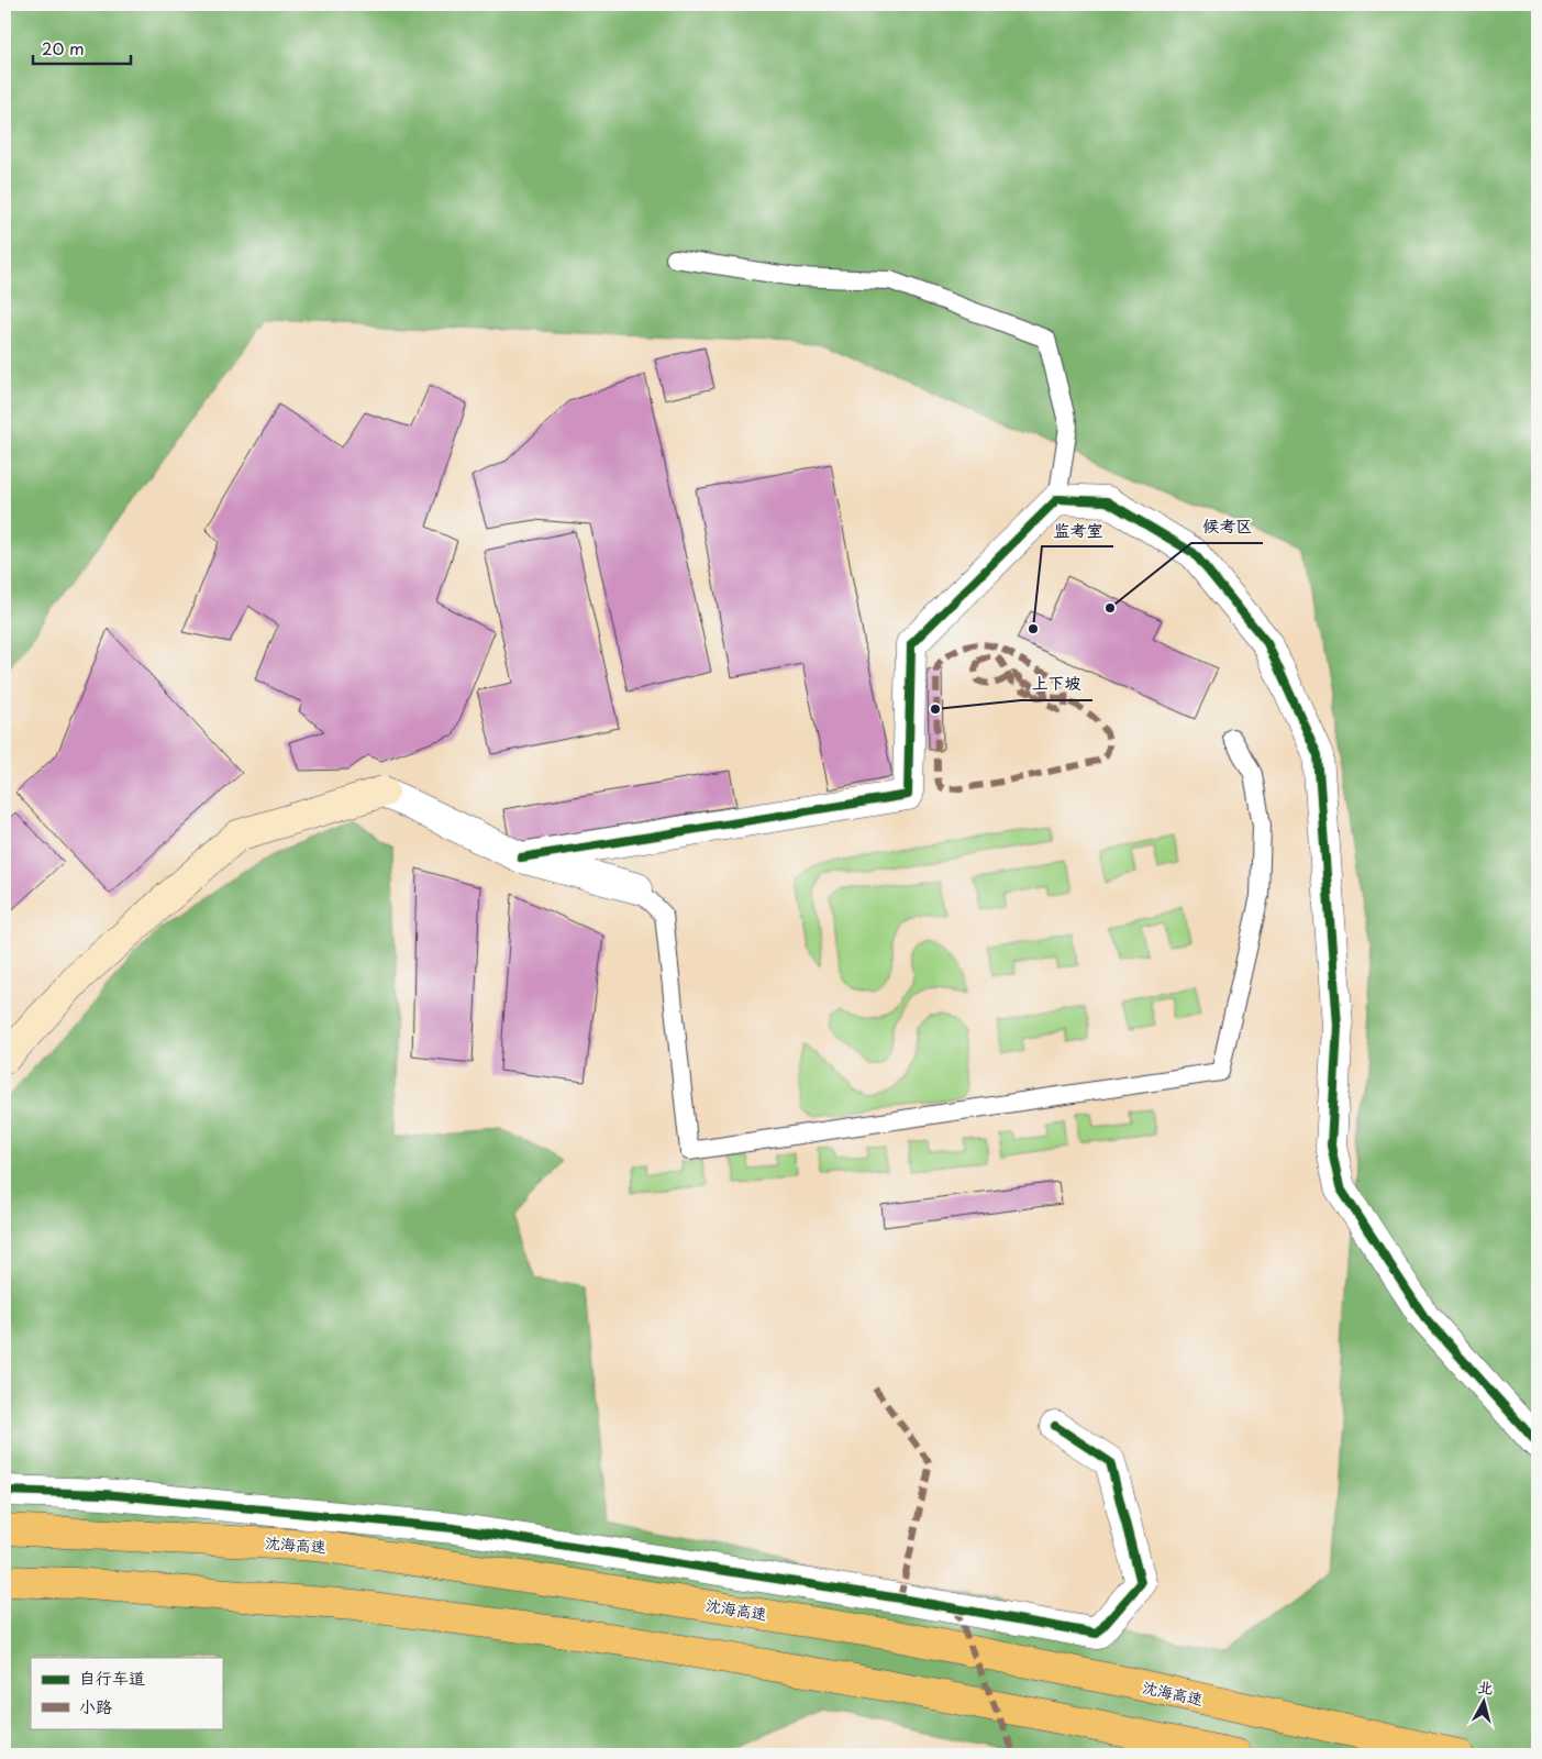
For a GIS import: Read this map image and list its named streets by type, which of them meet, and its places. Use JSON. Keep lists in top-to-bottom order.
{
  "streets": {
    "highway": ["沈海高速"]
  },
  "places": ["候考区", "监考室", "上下坡"],
  "legend": ["自行车道", "小路"],
  "scale_bar": "20 m",
  "north": "top"
}
